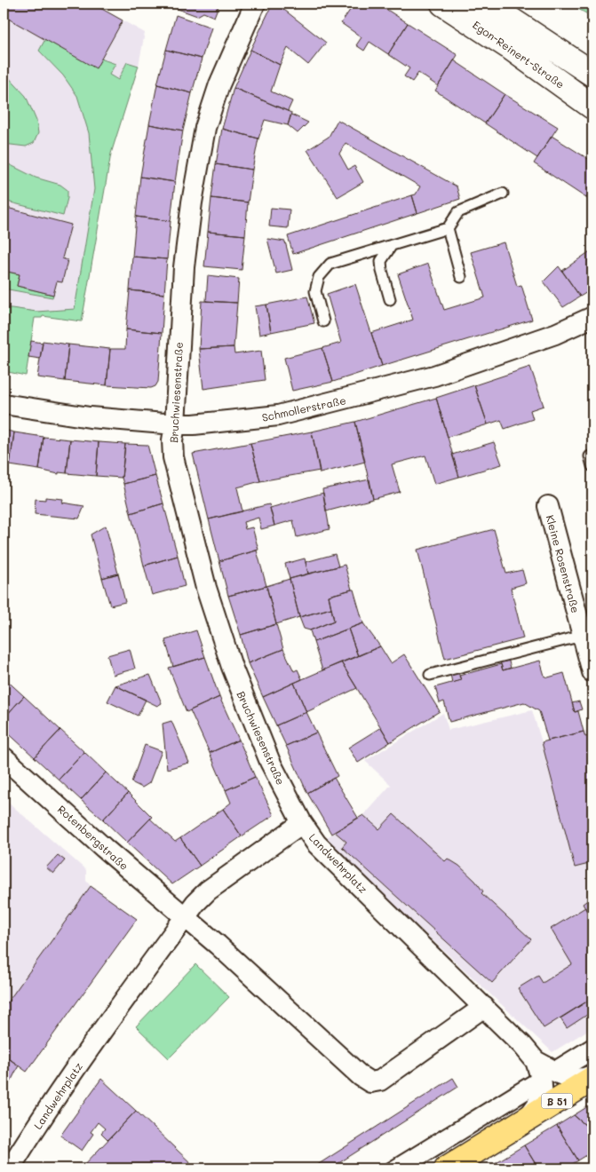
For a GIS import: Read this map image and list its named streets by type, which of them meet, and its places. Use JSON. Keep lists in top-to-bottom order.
{
  "streets": {
    "main road": ["Egon-Reinert-Straße", "B 51"],
    "street": [
      "Bruchwiesenstraße",
      "Schmollerstraße",
      "Kleine Rosenstraße",
      "Rotenbergstraße",
      "Landwehrplatz"
    ]
  },
  "crossings": [
    ["Bruchwiesenstraße", "Schmollerstraße"],
    ["Bruchwiesenstraße", "Landwehrplatz"],
    ["Rotenbergstraße", "Landwehrplatz"]
  ]
}
